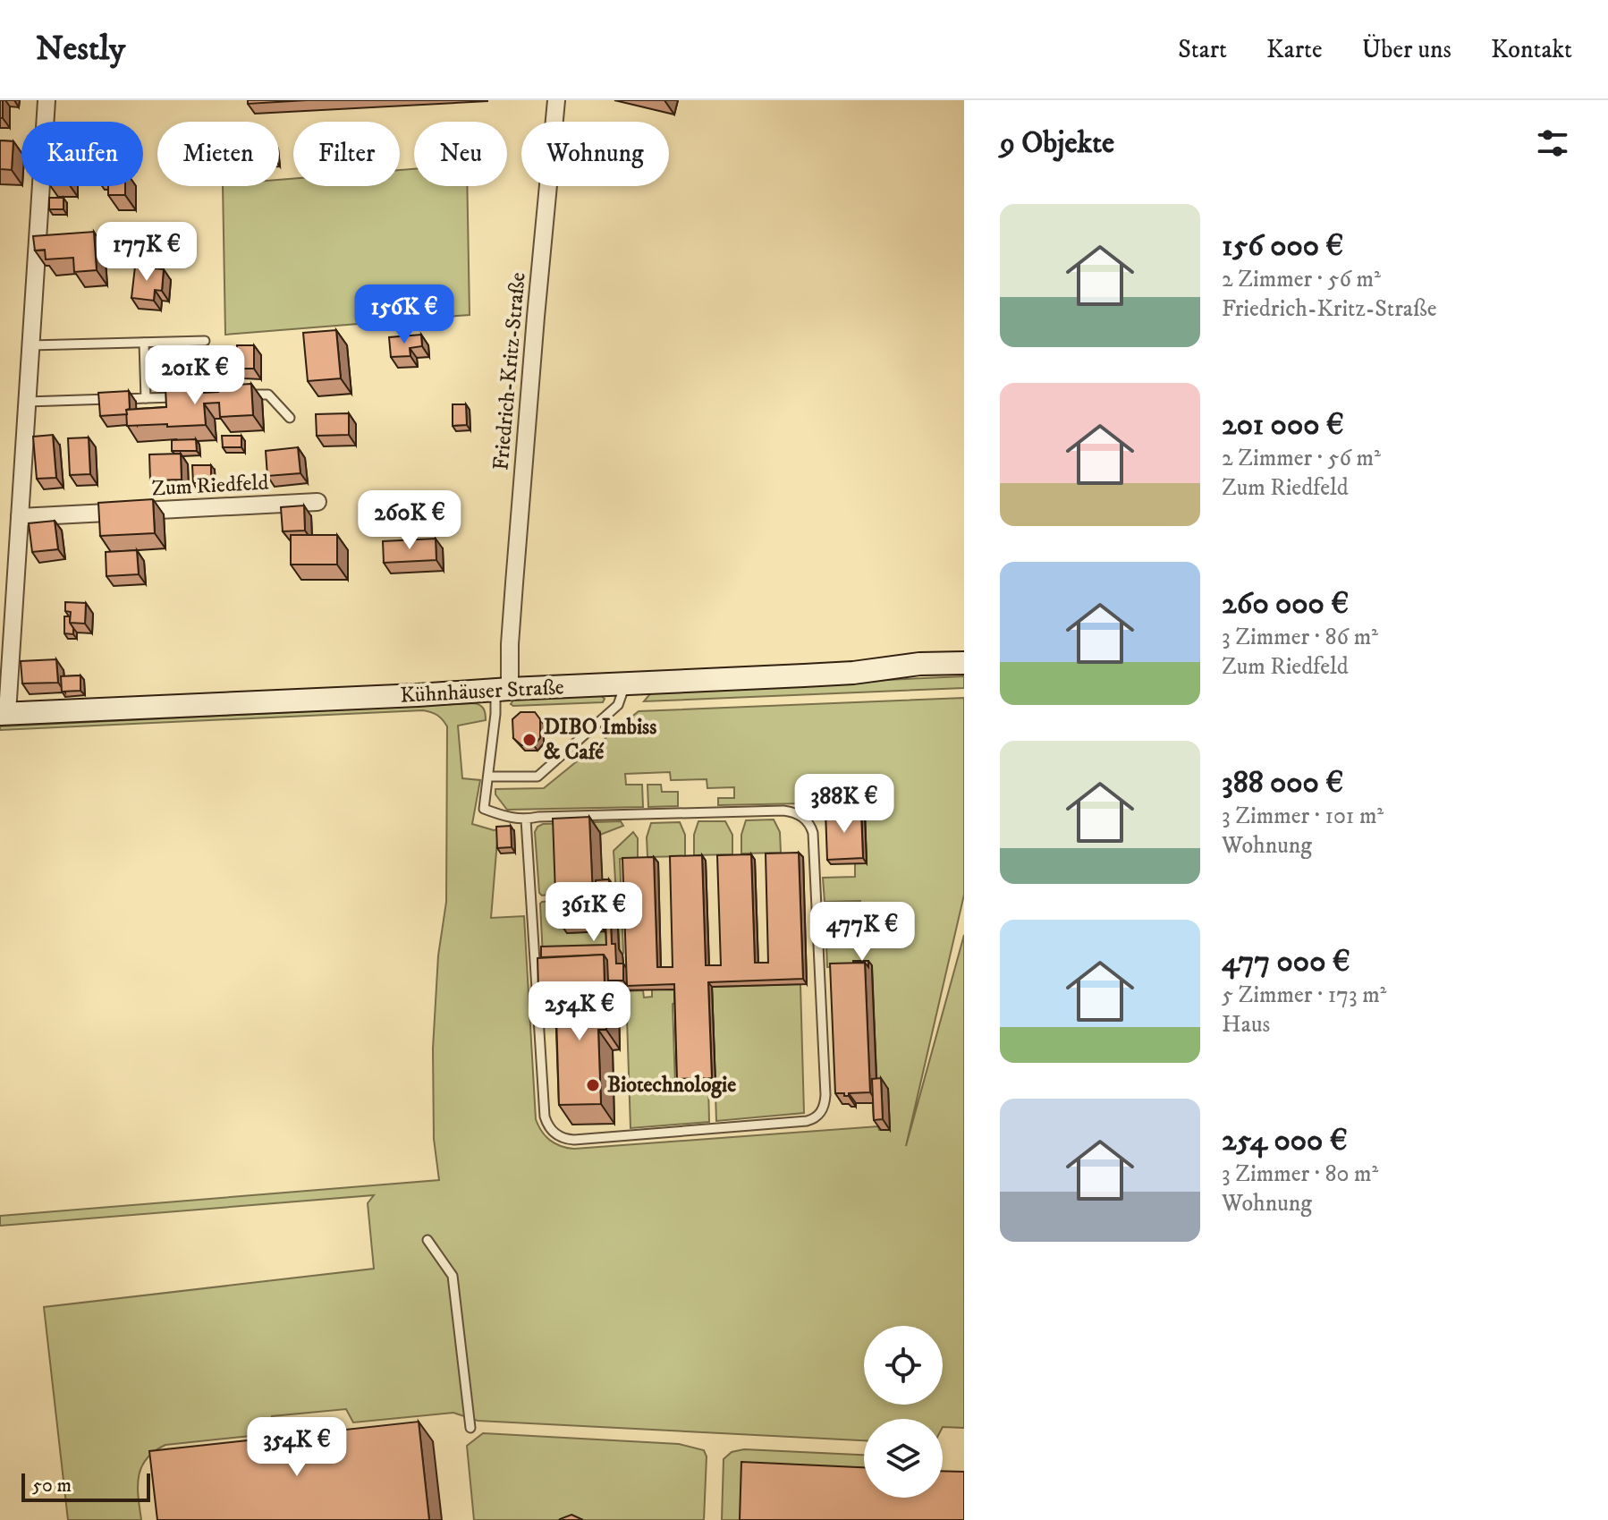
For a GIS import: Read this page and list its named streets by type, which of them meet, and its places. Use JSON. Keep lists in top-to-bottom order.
{
  "streets": {
    "street": ["Friedrich-Kritz-Straße", "Zum Riedfeld", "Kühnhäuser Straße"]
  },
  "crossings": [
    ["Friedrich-Kritz-Straße", "Kühnhäuser Straße"]
  ],
  "places": ["DIBO Imbiss & Café", "Biotechnologie"],
  "scale_bar": "50 m",
  "page": {
    "header": "Nestly",
    "nav": [
      "Start",
      "Karte",
      "Über uns",
      "Kontakt"
    ],
    "heading": "9 Objekte",
    "chip": [
      "Kaufen",
      "Mieten",
      "Filter",
      "Neu",
      "Wohnung"
    ],
    "list": [
      {
        "name": "156 000 €",
        "note": "2 Zimmer · 56 m² · Friedrich-Kritz-Straße"
      },
      {
        "name": "201 000 €",
        "note": "2 Zimmer · 56 m² · Zum Riedfeld"
      },
      {
        "name": "260 000 €",
        "note": "3 Zimmer · 86 m² · Zum Riedfeld"
      },
      {
        "name": "388 000 €",
        "note": "3 Zimmer · 101 m² · Wohnung"
      },
      {
        "name": "477 000 €",
        "note": "5 Zimmer · 173 m² · Haus"
      },
      {
        "name": "254 000 €",
        "note": "3 Zimmer · 80 m² · Wohnung"
      }
    ],
    "price": [
      "177K €",
      "156K €",
      "201K €",
      "260K €",
      "388K €",
      "361K €",
      "477K €",
      "254K €",
      "354K €"
    ],
    "scale": "50 m"
  }
}
